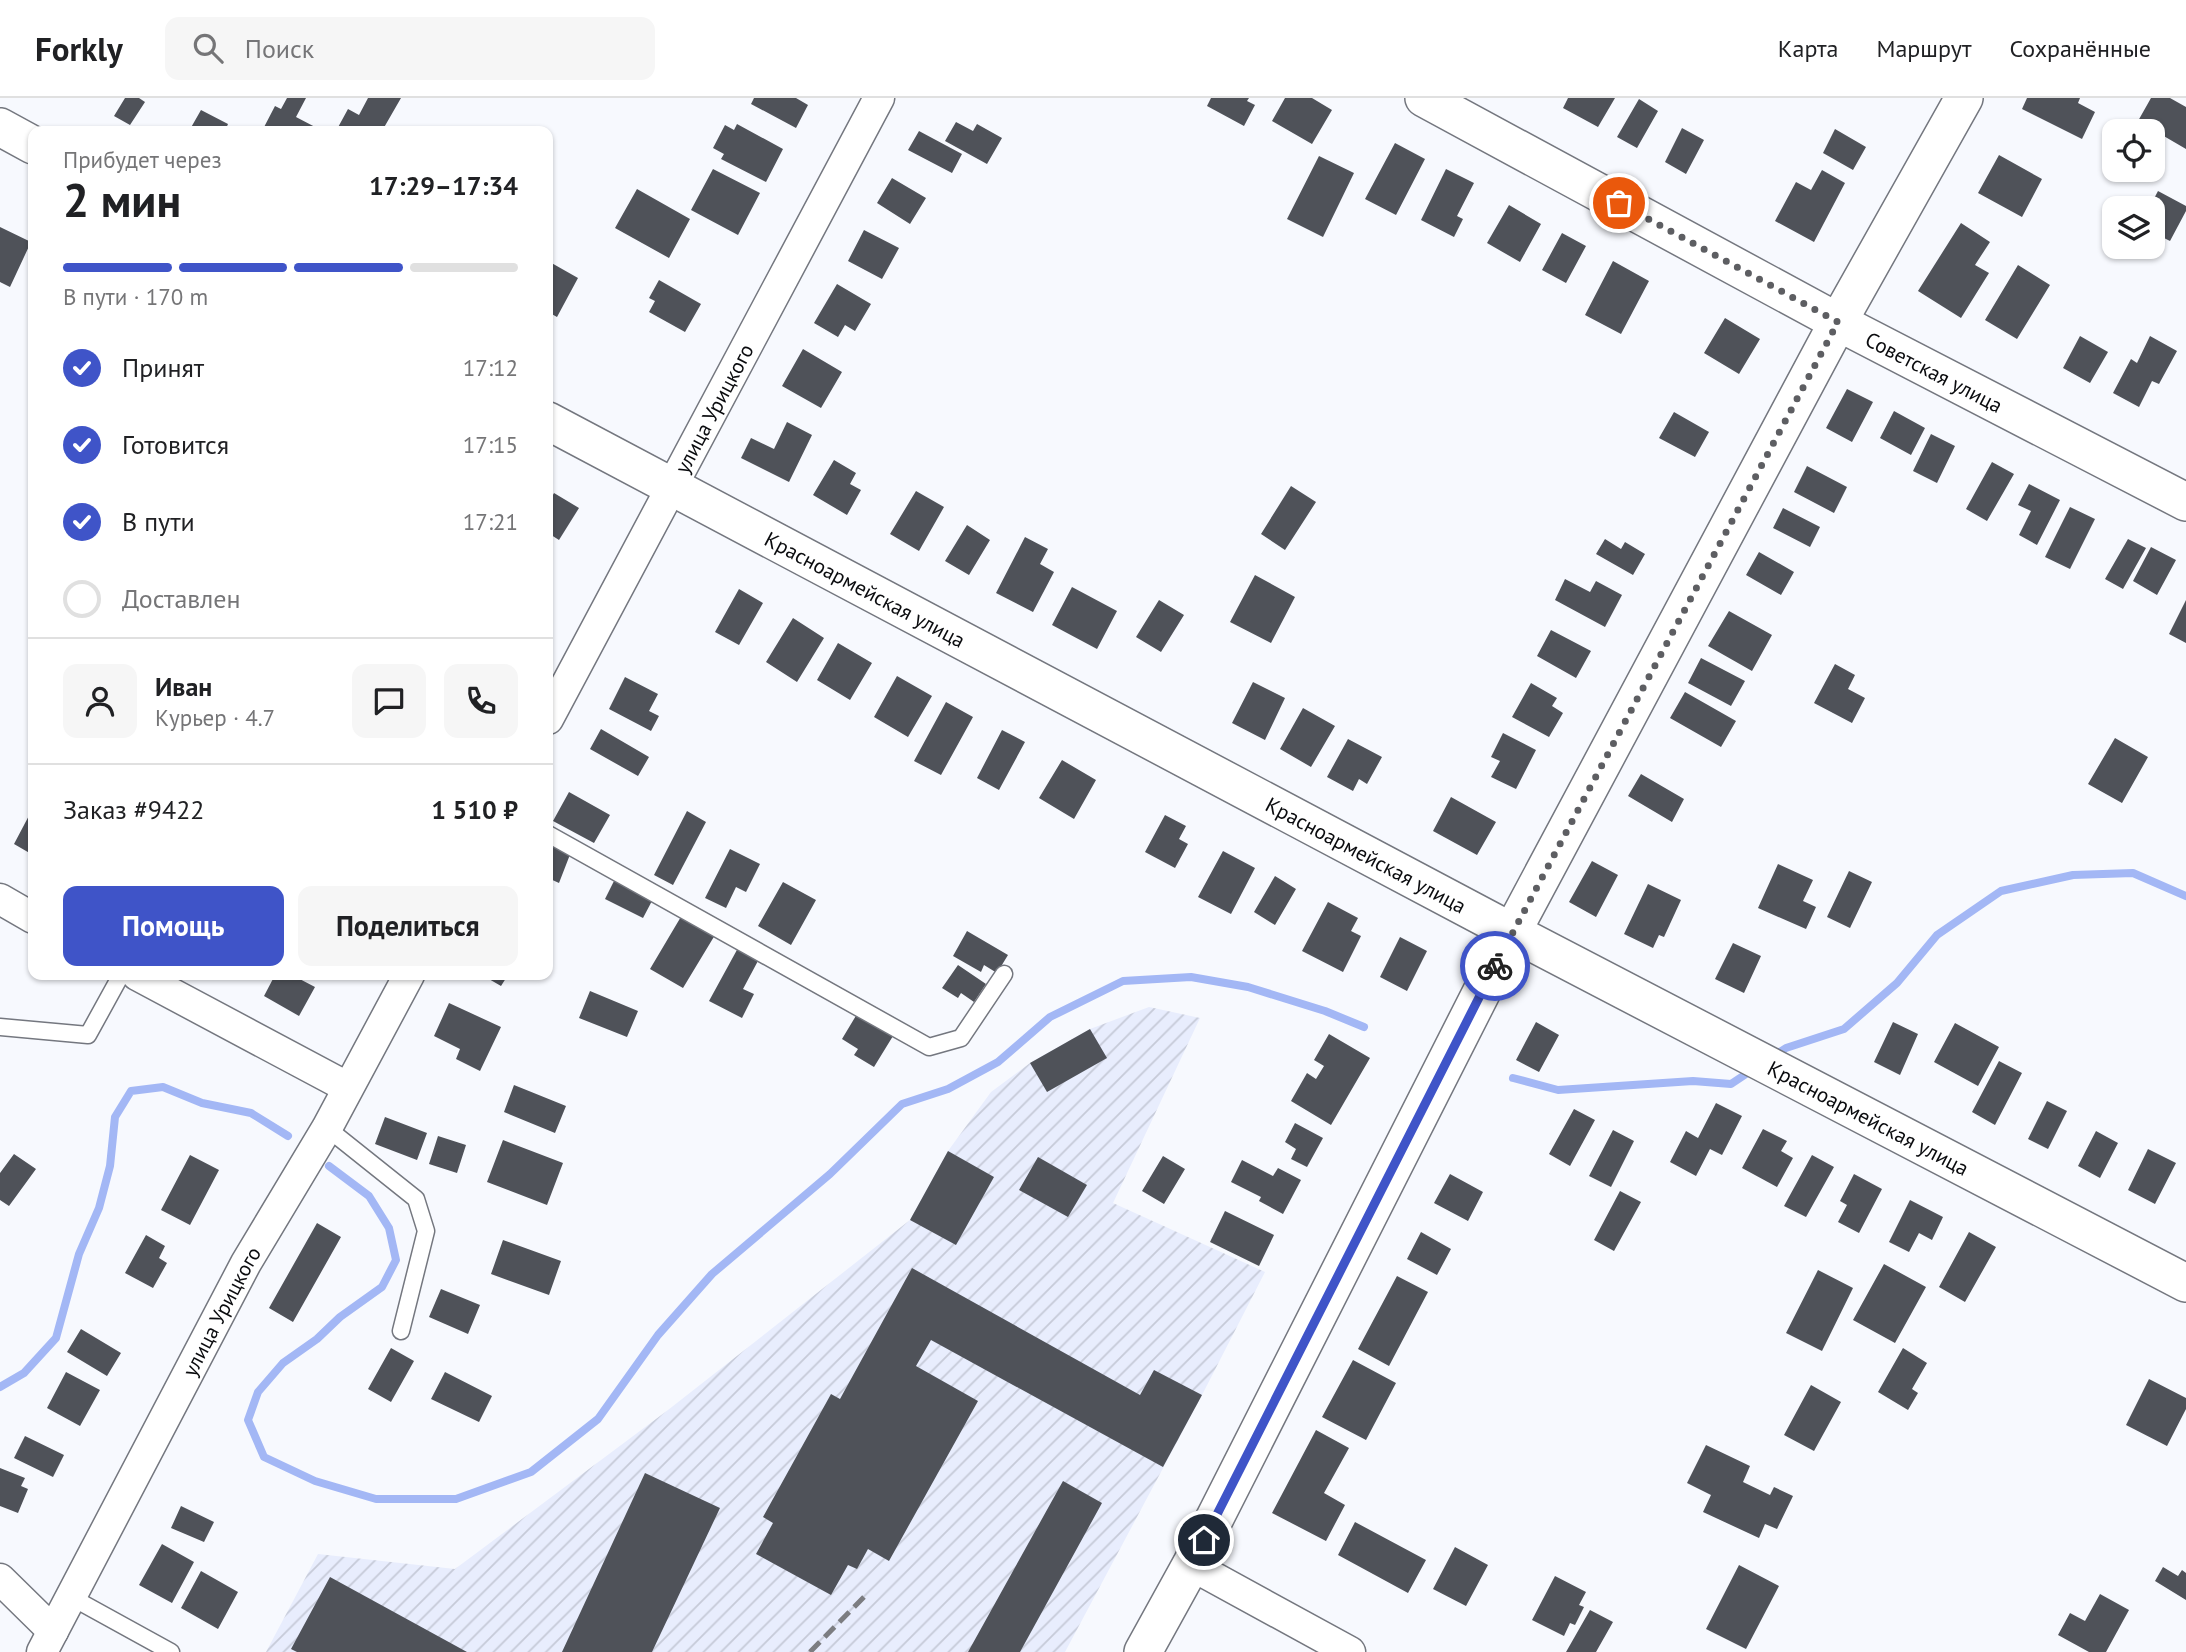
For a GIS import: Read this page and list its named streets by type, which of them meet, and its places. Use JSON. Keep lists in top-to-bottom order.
{
  "streets": {
    "street": ["Советская улица", "улица Урицкого", "Красноармейская улица"]
  },
  "crossings": [
    ["улица Урицкого", "Красноармейская улица"]
  ],
  "page": {
    "header": "Forkly",
    "search": "Поиск",
    "nav": ["Карта", "Маршрут", "Сохранённые"],
    "heading": ["2 мин", "Прибудет через", "17:29–17:34"],
    "panel": [
      "Иван",
      "Курьер · 4.7",
      "Заказ #9422",
      "1 510 ₽"
    ],
    "bar": "В пути · 170 m",
    "list": [
      ["Принят", "17:12"],
      ["Готовится", "17:15"],
      ["В пути", "17:21"],
      "Доставлен"
    ],
    "buttons": ["Помощь", "Поделиться"]
  }
}
